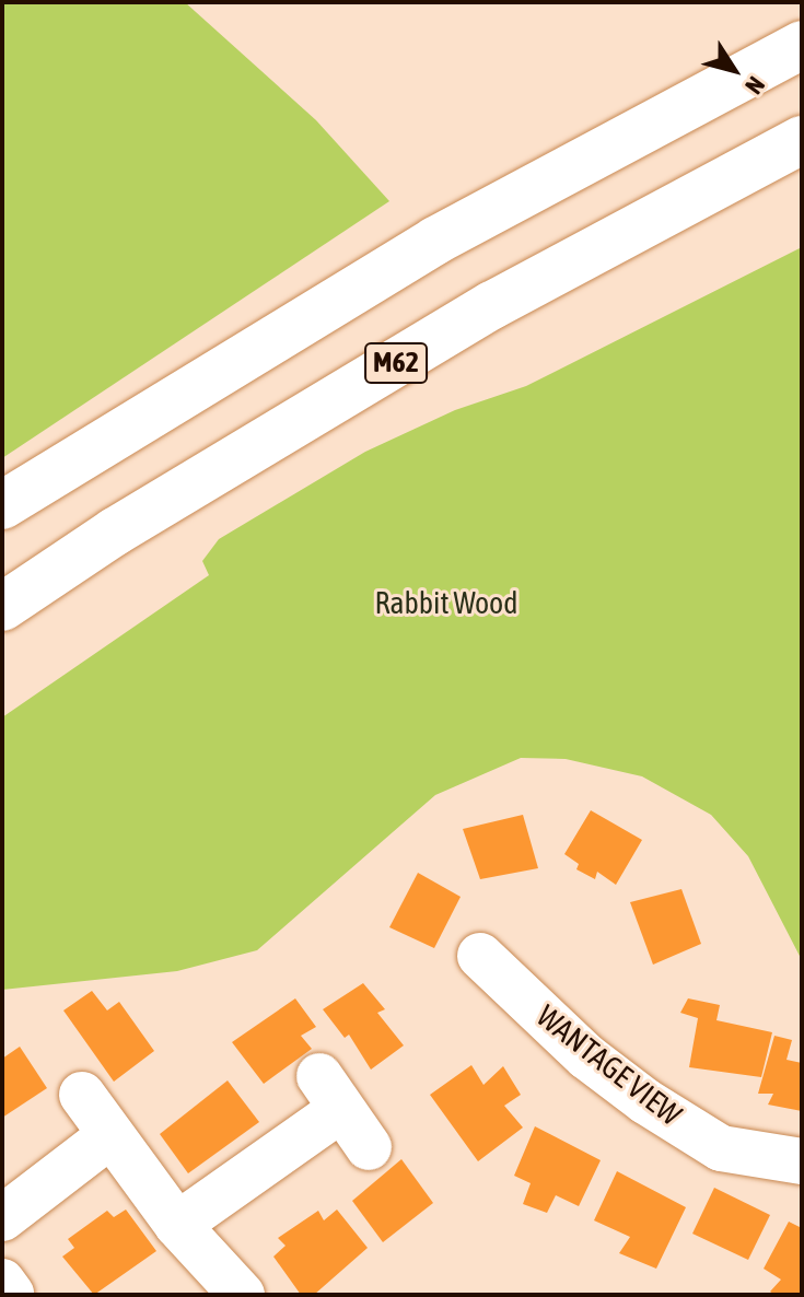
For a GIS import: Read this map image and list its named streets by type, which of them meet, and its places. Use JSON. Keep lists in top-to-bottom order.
{
  "streets": {
    "highway": ["M62"],
    "street": ["WANTAGE VIEW"]
  },
  "parks": ["Rabbit Wood"],
  "north": "bottom right"
}
